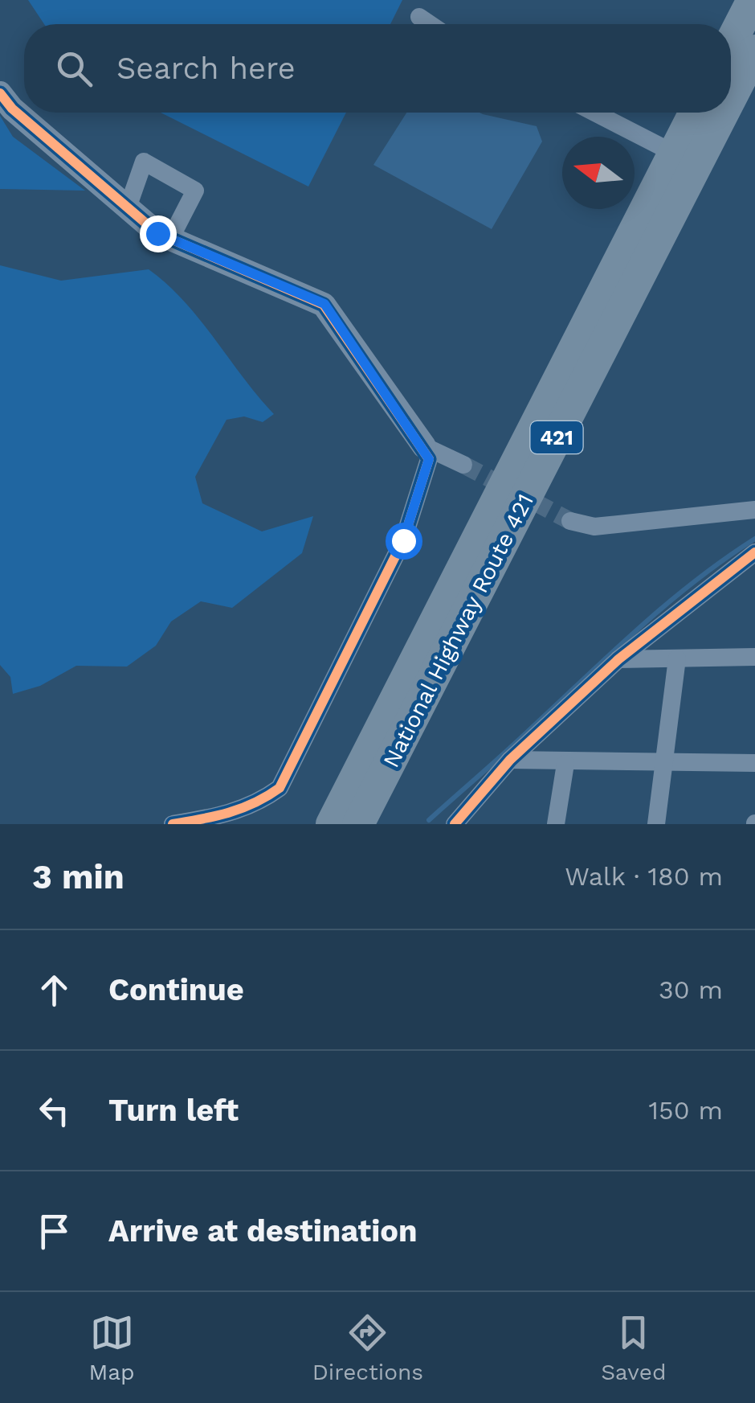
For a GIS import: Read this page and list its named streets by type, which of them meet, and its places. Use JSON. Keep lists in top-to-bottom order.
{
  "streets": {
    "highway": ["421", "National Highway Route 421"]
  },
  "north": "left",
  "page": {
    "search": "Search here",
    "heading": ["3 min", "Walk · 180 m"],
    "list": [
      ["Continue", "30 m"],
      ["Turn left", "150 m"],
      "Arrive at destination"
    ],
    "nav": ["Map", "Directions", "Saved"]
  }
}
